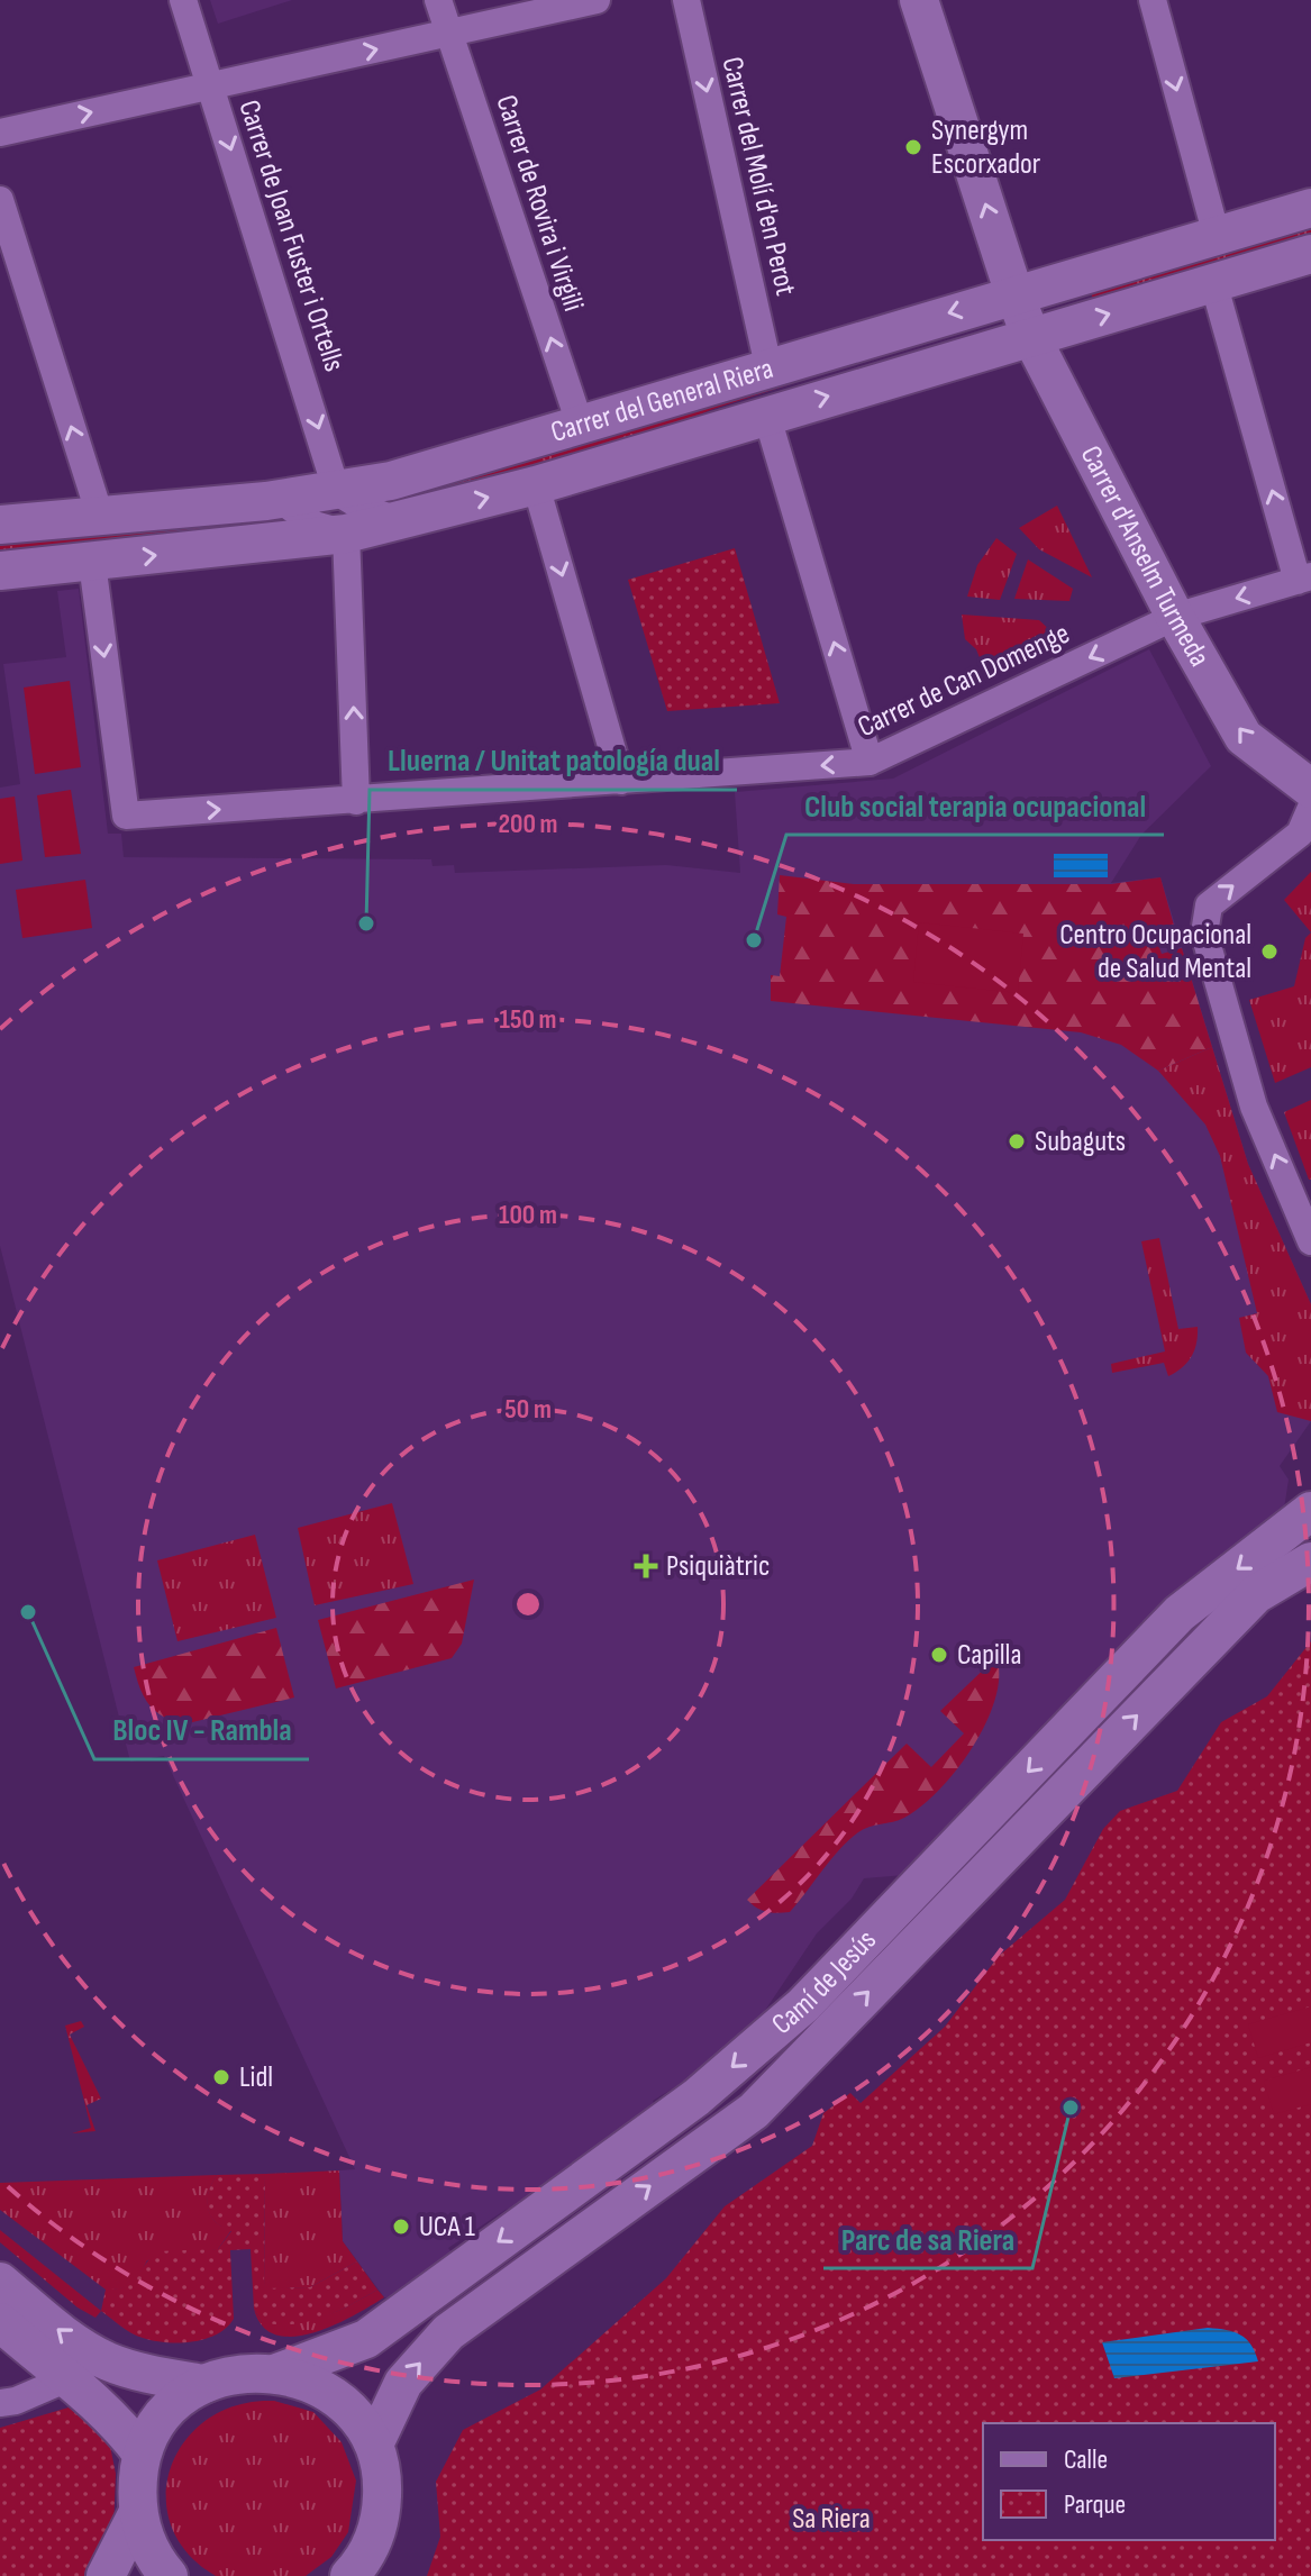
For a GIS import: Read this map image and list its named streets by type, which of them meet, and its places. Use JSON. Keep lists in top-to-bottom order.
{
  "streets": {
    "main road": ["Carrer del General Riera", "Carrer d'Anselm Turmeda", "Camí de Jesús"],
    "street": [
      "Carrer del Molí d'en Perot",
      "Carrer de Rovira i Virgili",
      "Carrer de Joan Fuster i Ortells",
      "Carrer de Can Domenge"
    ]
  },
  "crossings": [
    ["Carrer del Molí d'en Perot", "Carrer del General Riera"],
    ["Carrer de Rovira i Virgili", "Carrer del General Riera"],
    ["Carrer de Joan Fuster i Ortells", "Carrer del General Riera"],
    ["Carrer del General Riera", "Carrer d'Anselm Turmeda"],
    ["Carrer del General Riera", "Carrer de Can Domenge"],
    ["Carrer d'Anselm Turmeda", "Carrer de Can Domenge"]
  ],
  "one_way": ["Carrer del Molí d'en Perot", "Carrer de Rovira i Virgili", "Carrer d'Anselm Turmeda"],
  "parks": ["Sa Riera"],
  "places": {
    "other": [
      "Synergym Escorxador",
      "Lluerna / Unitat patología dual",
      "Club social terapia ocupacional",
      "Centro Ocupacional de Salud Mental",
      "Subaguts",
      "Bloc IV - Rambla",
      "Capilla",
      "Lidl",
      "Parc de sa Riera",
      "UCA 1"
    ],
    "health": ["Psiquiàtric"]
  },
  "legend": ["Calle", "Parque"],
  "rings": [
    "200 m",
    "150 m",
    "100 m",
    "50 m"
  ]
}
